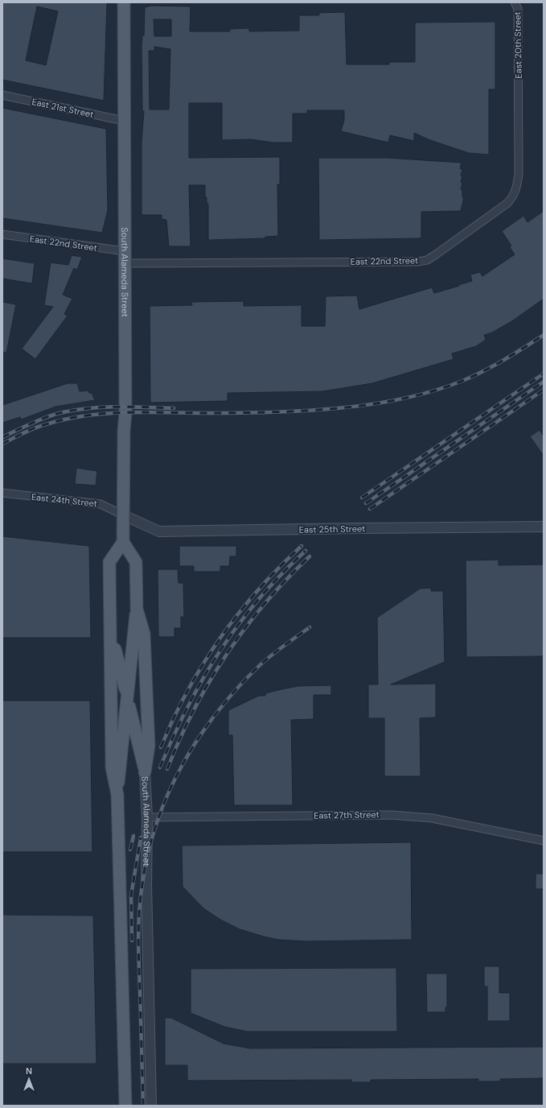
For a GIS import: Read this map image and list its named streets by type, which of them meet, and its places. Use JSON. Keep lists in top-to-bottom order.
{
  "streets": {
    "main road": ["South Alameda Street"],
    "street": [
      "East 20th Street",
      "East 21st Street",
      "East 22nd Street",
      "East 24th Street",
      "East 25th Street",
      "East 27th Street"
    ]
  },
  "crossings": [
    ["East 20th Street", "East 22nd Street"],
    ["East 21st Street", "South Alameda Street"],
    ["East 22nd Street", "South Alameda Street"],
    ["South Alameda Street", "East 24th Street"],
    ["South Alameda Street", "East 25th Street"],
    ["South Alameda Street", "East 27th Street"],
    ["East 24th Street", "East 25th Street"]
  ],
  "north": "top"
}
